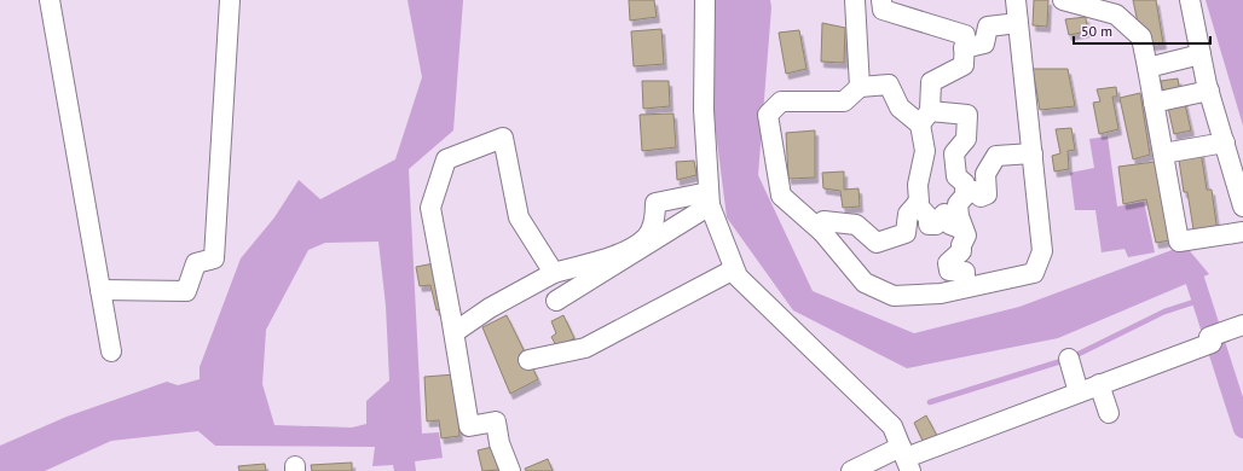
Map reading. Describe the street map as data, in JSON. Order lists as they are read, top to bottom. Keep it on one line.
{"scale_bar":"50 m"}
